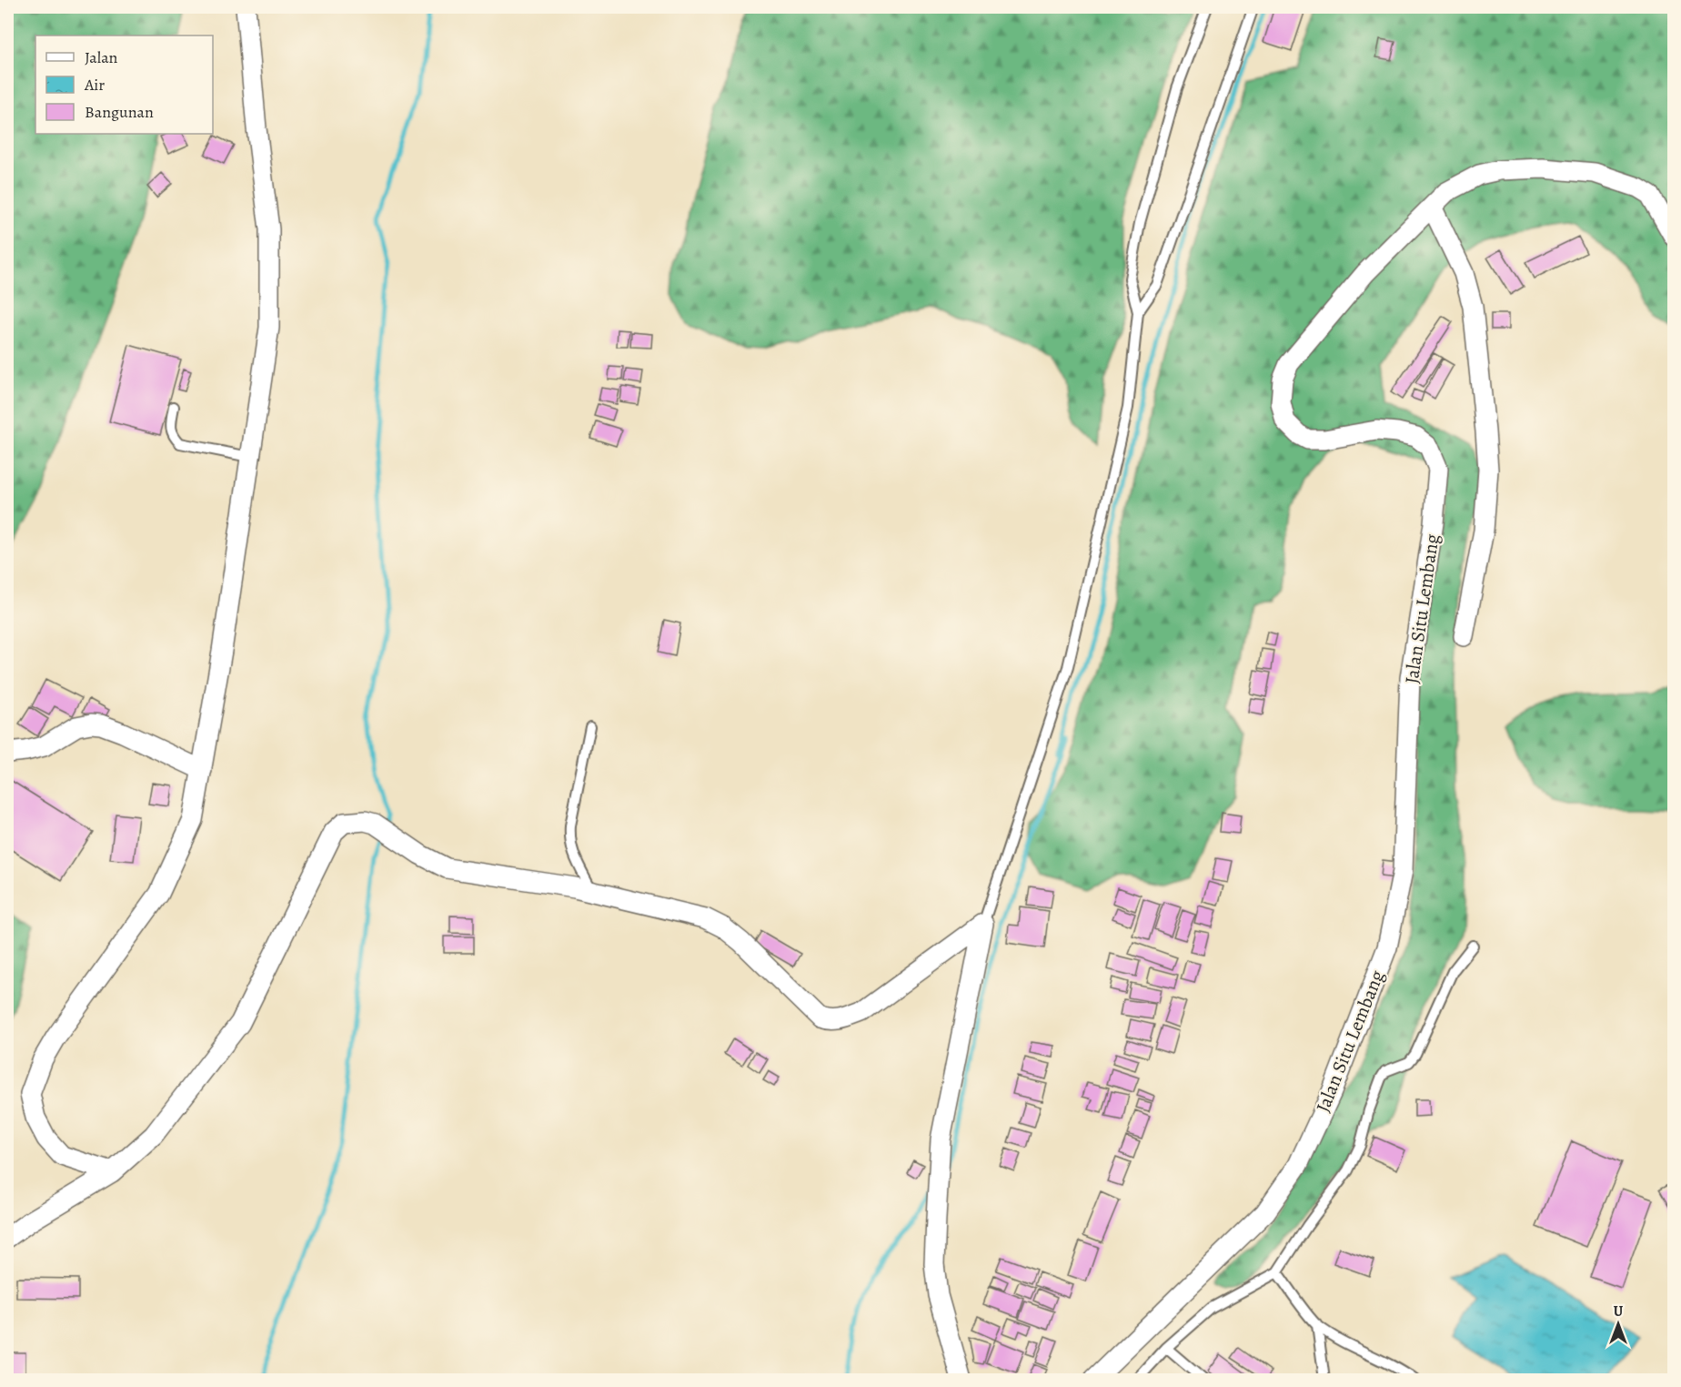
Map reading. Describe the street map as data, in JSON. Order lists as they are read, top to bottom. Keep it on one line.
{"streets":{"street":["Jalan Situ Lembang"]},"legend":["Jalan","Air","Bangunan"],"north":"top"}
